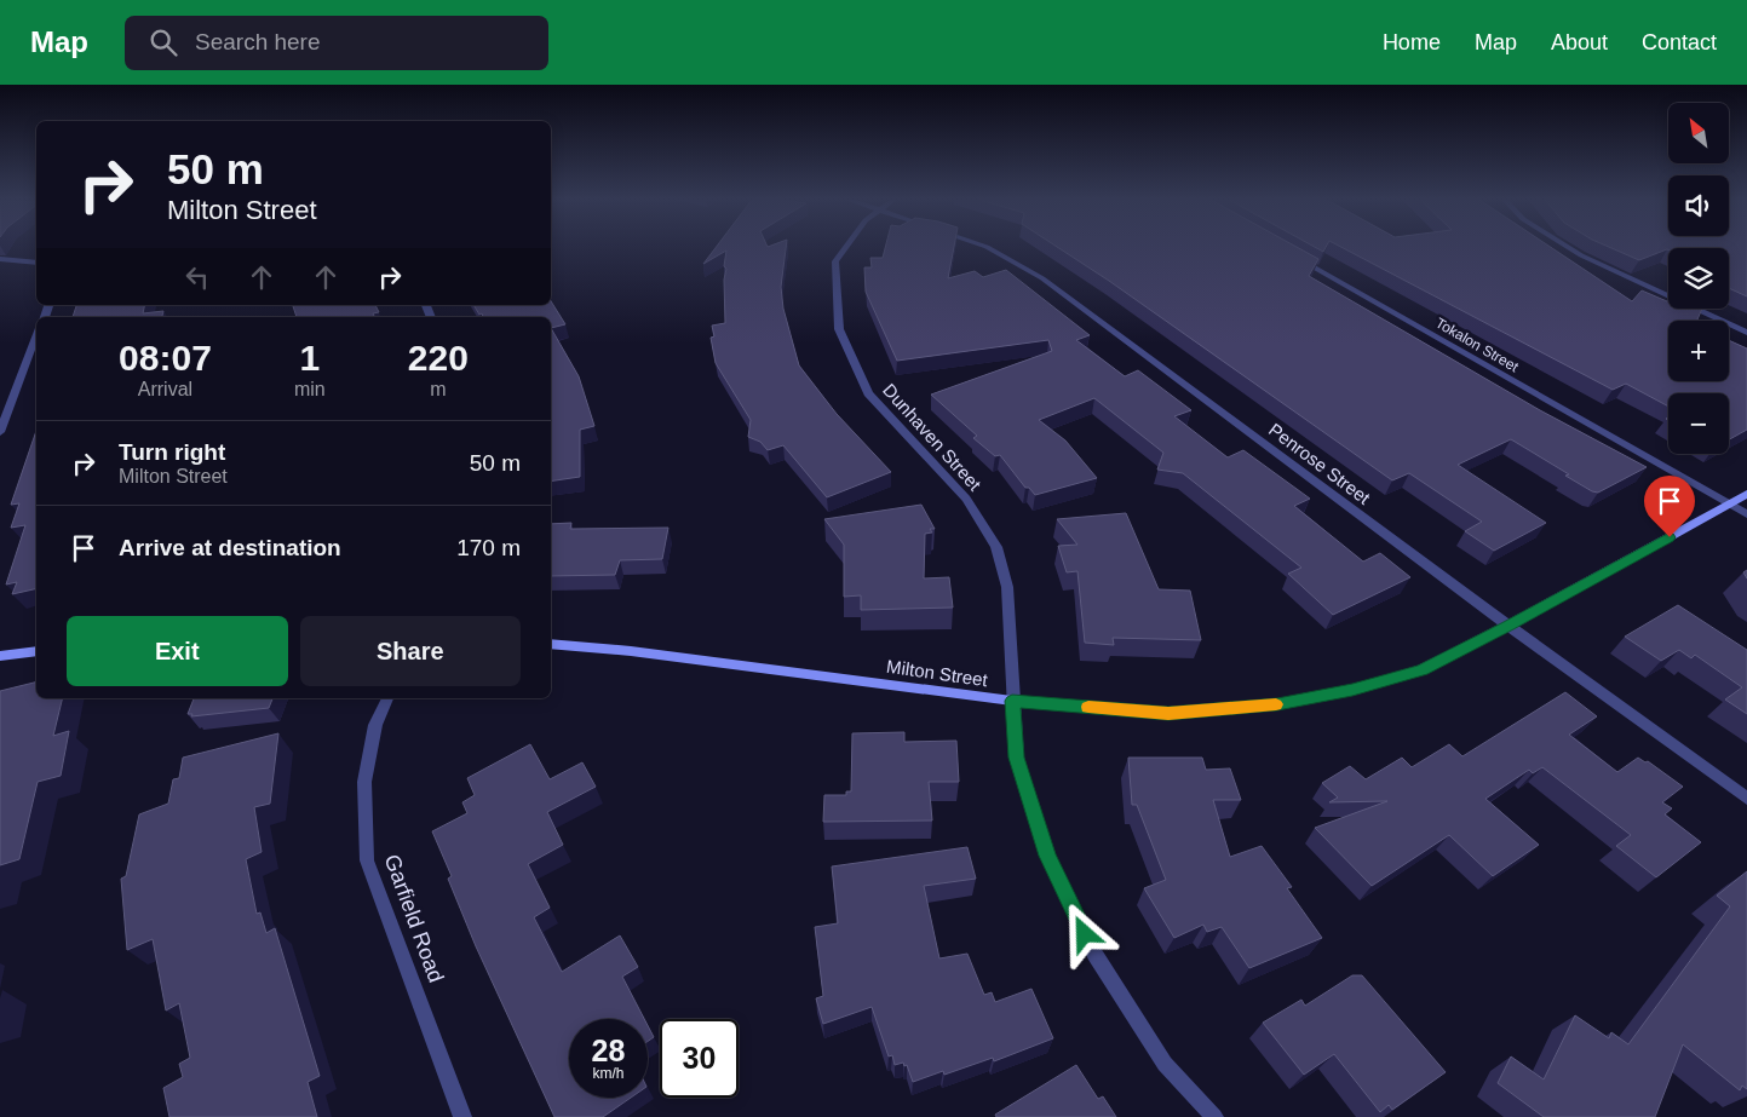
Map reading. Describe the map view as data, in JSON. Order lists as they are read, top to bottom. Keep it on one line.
{"streets":{"main road":["Milton Street"],"street":["Tokalon Street","Dunhaven Street","Penrose Street","Garfield Road"]},"crossings":[["Tokalon Street","Milton Street"],["Dunhaven Street","Milton Street"],["Penrose Street","Milton Street"]],"north":"top left","page":{"header":"Map","search":"Search here","nav":["Home","Map","About","Contact"],"map_buttons":["+","−"],"turn":["50 m","Milton Street"],"eta":["08:07","Arrival","1","min","220","m"],"list":[{"name":"Turn right","note":"Milton Street","value":"50 m"},{"name":"Arrive at destination","value":"170 m"}],"buttons":["Exit","Share"],"speed":"28 km/h","limit":"30"}}
